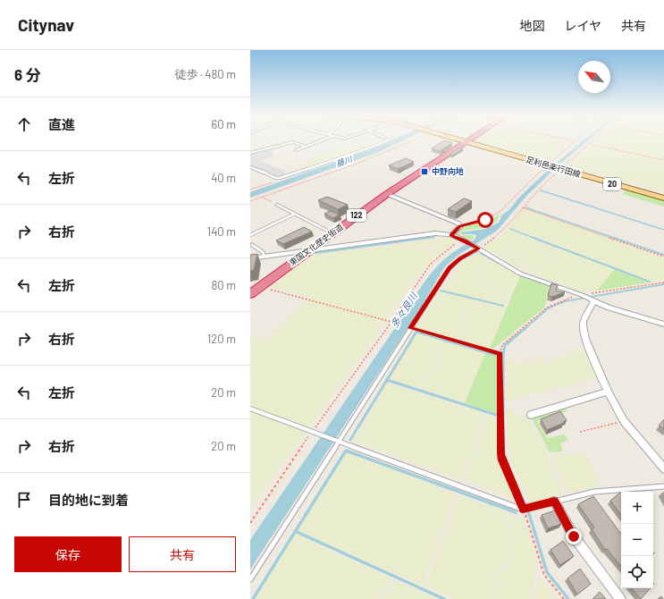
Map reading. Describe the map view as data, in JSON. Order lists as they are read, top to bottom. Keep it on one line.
{"streets":{"highway":["122","東国文化歴史街道"],"main road":["足利邑楽行田線","20"]},"crossings":[["足利邑楽行田線","東国文化歴史街道"]],"water":["藤川","多々良川"],"places":{"transit":["中野向地"]},"north":"top left","page":{"header":"Citynav","nav":["地図","レイヤ","共有"],"heading":["6 分","徒歩 · 480 m"],"list":[["直進","60 m"],["左折","40 m"],["右折","140 m"],["左折","80 m"],["右折","120 m"],["左折","20 m"],["右折","20 m"],"目的地に到着"],"map_buttons":["+","−"],"buttons":["保存","共有"]}}
